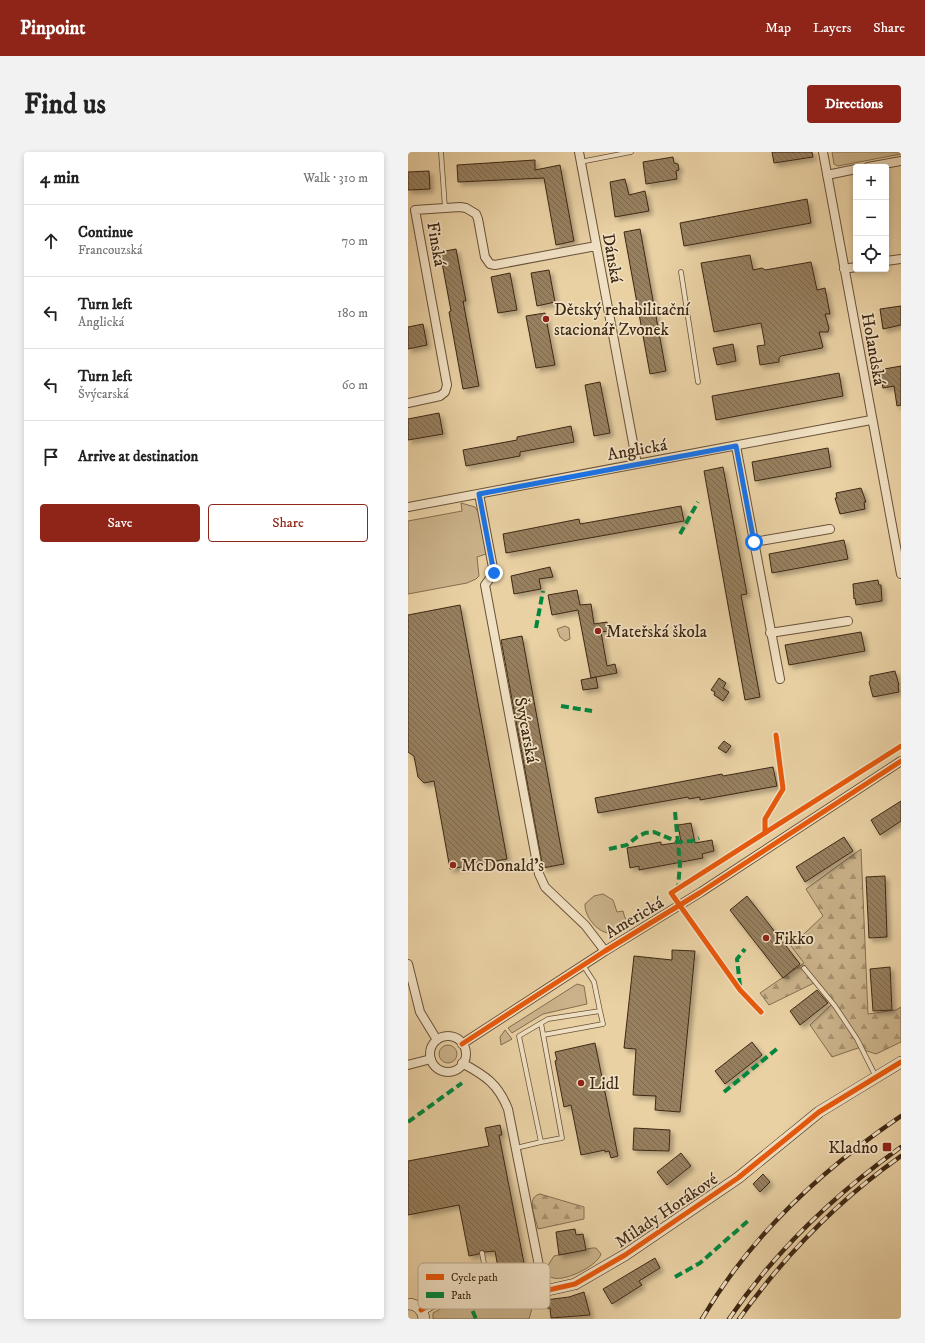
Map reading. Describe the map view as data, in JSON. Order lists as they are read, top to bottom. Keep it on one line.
{"streets":{"street":["Finská","Dánská","Holandská","Anglická","Švýcarská","Americká","Milady Horákové"]},"crossings":[["Finská","Dánská"],["Dánská","Anglická"],["Holandská","Anglická"],["Anglická","Švýcarská"],["Švýcarská","Americká"]],"places":{"other":["Dětský rehabilitační stacionář Zvonek","Mateřská škola","McDonald's","Fikko","Lidl"],"transit":["Kladno"]},"legend":["Cycle path","Path"],"page":{"header":"Pinpoint","nav":["Map","Layers","Share"],"buttons":["Directions",["Save","Share"]],"title":"Find us","heading":["4 min","Walk · 310 m"],"map_buttons":["+","−"],"list":[["Continue","Francouzská","70 m"],["Turn left","Anglická","180 m"],["Turn left","Švýcarská","60 m"],"Arrive at destination"]}}
